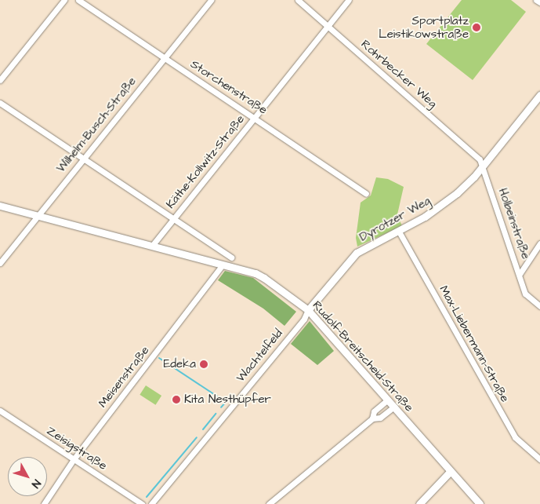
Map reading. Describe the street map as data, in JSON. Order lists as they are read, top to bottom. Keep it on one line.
{"streets":{"street":["Rohrbecker Weg","Storchenstraße","Wilhelm-Busch-Straße","Käthe-Kollwitz-Straße","Dyrotzer Weg","Holbeinstraße","Max-Liebermann-Straße","Wachtelfeld","Rudolf-Breitscheid-Straße","Meisenstraße","Zeisigstraße"]},"crossings":[["Rohrbecker Weg","Käthe-Kollwitz-Straße"],["Rohrbecker Weg","Dyrotzer Weg"],["Rohrbecker Weg","Holbeinstraße"],["Storchenstraße","Wilhelm-Busch-Straße"],["Storchenstraße","Käthe-Kollwitz-Straße"],["Wilhelm-Busch-Straße","Rudolf-Breitscheid-Straße"],["Käthe-Kollwitz-Straße","Rudolf-Breitscheid-Straße"],["Dyrotzer Weg","Holbeinstraße"],["Dyrotzer Weg","Max-Liebermann-Straße"],["Dyrotzer Weg","Wachtelfeld"],["Dyrotzer Weg","Rudolf-Breitscheid-Straße"],["Wachtelfeld","Rudolf-Breitscheid-Straße"],["Rudolf-Breitscheid-Straße","Meisenstraße"],["Meisenstraße","Zeisigstraße"]],"places":["Sportplatz Leistikowstraße","Edeka","Kita Nesthüpfer"],"north":"bottom right"}
